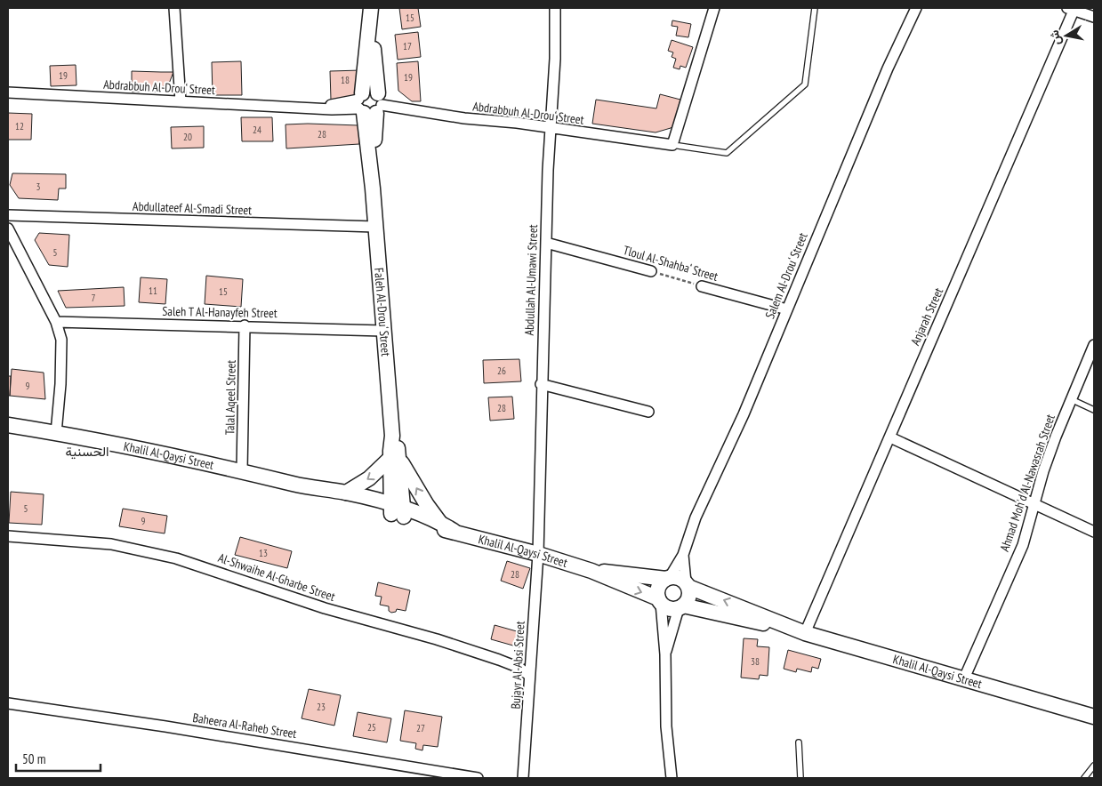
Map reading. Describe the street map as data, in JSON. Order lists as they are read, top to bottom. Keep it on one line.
{"streets":{"street":["Abdrabbuh Al-Drou‘ Street","Abdullateef Al-Smadi Street","Tloul Al-Shahba‘ Street","Salem Al-Drou‘ Street","Abdullah Al-Umawi Street","Saleh T Al-Hanayfeh Street","Faleh Al-Drou‘ Street","Anjarah Street","Talal Aqeel Street","Khalil Al-Qaysi Street","Ahmad Moh'd Al-Nawasrah Street","Al-Shwaihe Al-Gharbe Street","Bujayr Al-Absi Street","Baheera Al-Raheb Street"]},"crossings":[["Abdrabbuh Al-Drou‘ Street","Abdullah Al-Umawi Street"],["Abdrabbuh Al-Drou‘ Street","Faleh Al-Drou‘ Street"],["Abdullateef Al-Smadi Street","Faleh Al-Drou‘ Street"],["Tloul Al-Shahba‘ Street","Salem Al-Drou‘ Street"],["Tloul Al-Shahba‘ Street","Abdullah Al-Umawi Street"],["Salem Al-Drou‘ Street","Khalil Al-Qaysi Street"],["Abdullah Al-Umawi Street","Khalil Al-Qaysi Street"],["Abdullah Al-Umawi Street","Bujayr Al-Absi Street"],["Saleh T Al-Hanayfeh Street","Faleh Al-Drou‘ Street"],["Saleh T Al-Hanayfeh Street","Talal Aqeel Street"],["Faleh Al-Drou‘ Street","Khalil Al-Qaysi Street"],["Anjarah Street","Khalil Al-Qaysi Street"],["Talal Aqeel Street","Khalil Al-Qaysi Street"],["Khalil Al-Qaysi Street","Ahmad Moh'd Al-Nawasrah Street"],["Khalil Al-Qaysi Street","Bujayr Al-Absi Street"],["Al-Shwaihe Al-Gharbe Street","Bujayr Al-Absi Street"]],"districts":["الحسنية"],"house_numbers":["15","17","19","19","18","12","24","28","20","3","5","11","15","7","26","9","28","5","9","13","28","38","23","25","27"],"scale_bar":"50 m","north":"left"}
